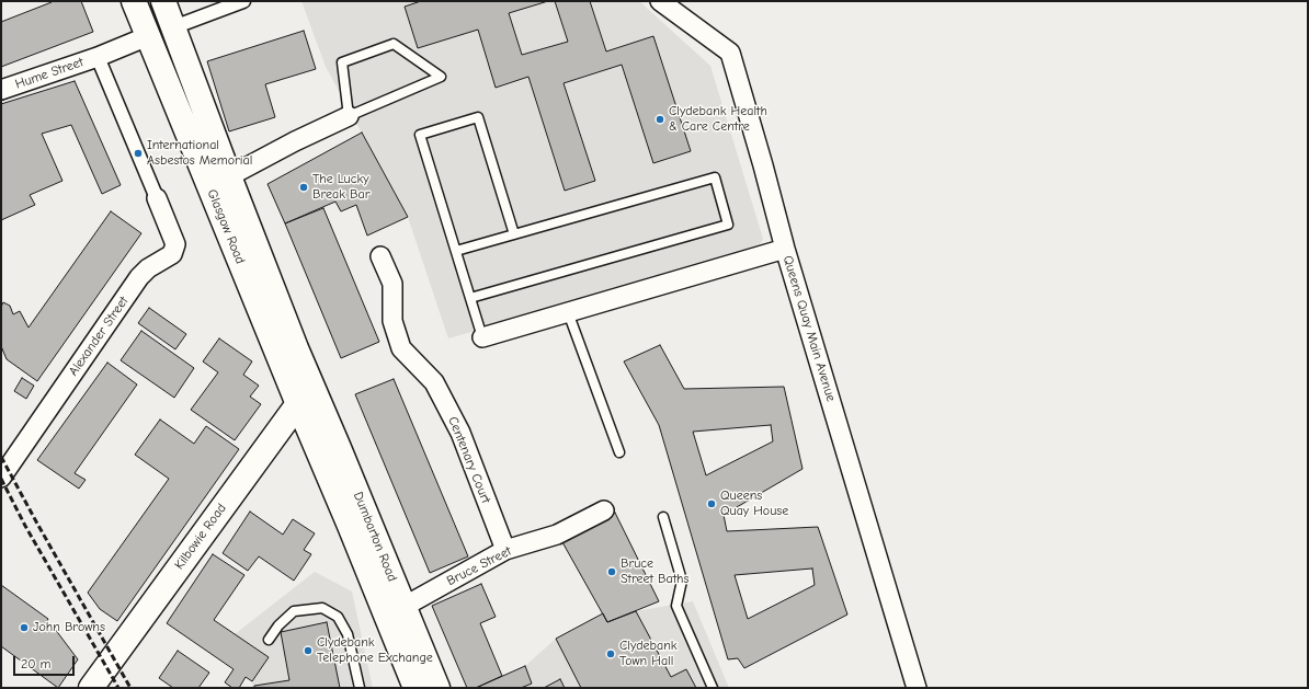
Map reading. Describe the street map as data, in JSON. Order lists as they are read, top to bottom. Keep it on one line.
{"streets":{"main road":["Glasgow Road","Kilbowie Road","Dumbarton Road"],"street":["Hume Street","Queens Quay Main Avenue","Alexander Street","Centenary Court","Bruce Street"]},"crossings":[["Hume Street","Glasgow Road"],["Glasgow Road","Kilbowie Road"],["Glasgow Road","Dumbarton Road"],["Centenary Court","Bruce Street"],["Kilbowie Road","Dumbarton Road"],["Dumbarton Road","Bruce Street"]],"places":["Clydebank Health & Care Centre","International Asbestos Memorial","The Lucky Break Bar","Queens Quay House","Bruce Street Baths","John Browns","Clydebank Telephone Exchange","Clydebank Town Hall"],"scale_bar":"20 m"}
